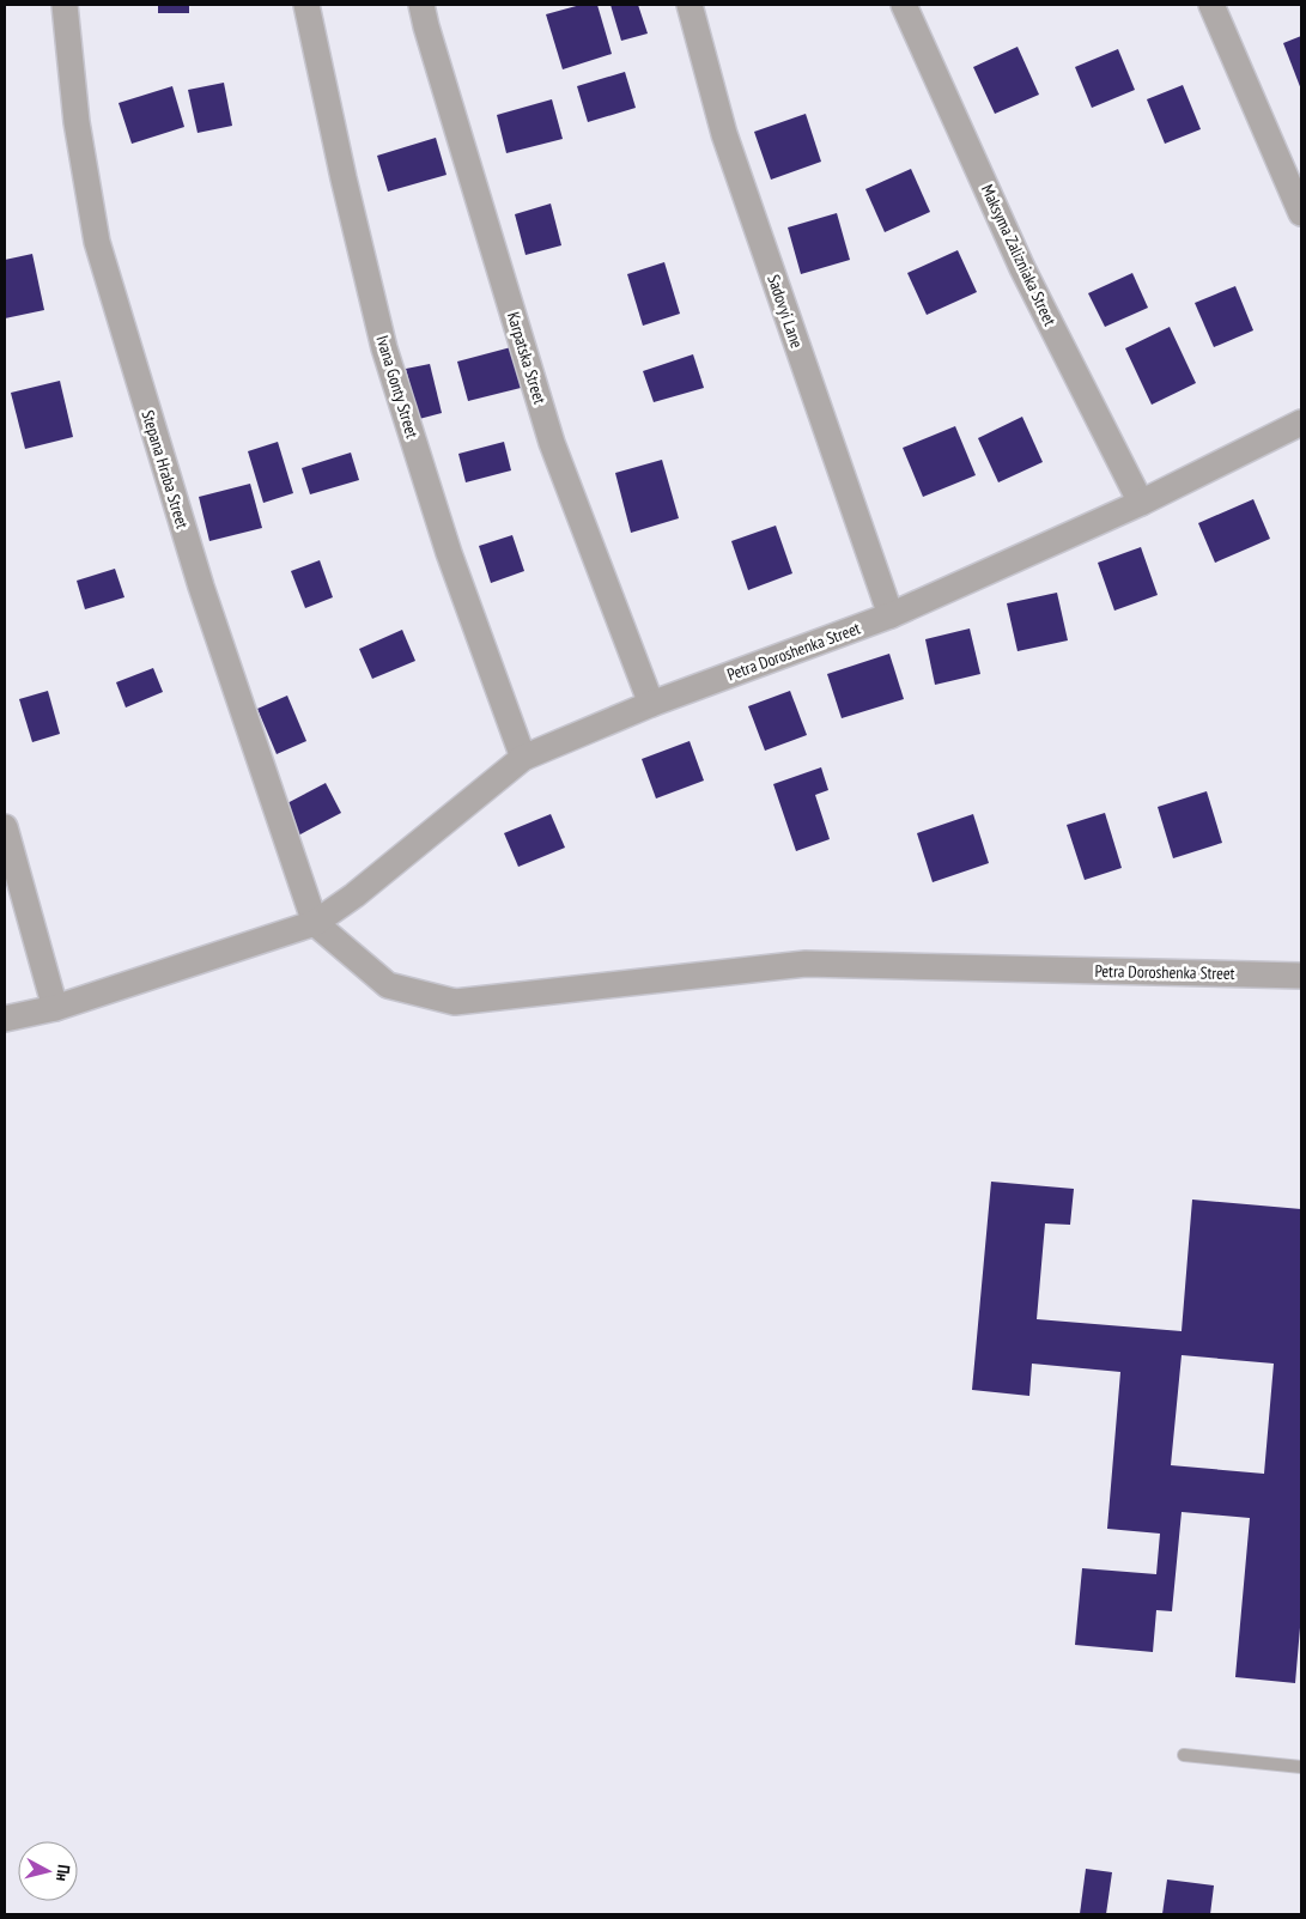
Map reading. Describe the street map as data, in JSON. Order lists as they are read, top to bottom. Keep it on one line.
{"streets":{"street":["Maksyma Zalizniaka Street","Sadovyi Lane","Karpatska Street","Ivana Gonty Street","Stepana Hraba Street","Petra Doroshenka Street"]},"crossings":[["Maksyma Zalizniaka Street","Petra Doroshenka Street"],["Sadovyi Lane","Petra Doroshenka Street"],["Karpatska Street","Petra Doroshenka Street"],["Ivana Gonty Street","Petra Doroshenka Street"],["Stepana Hraba Street","Petra Doroshenka Street"]],"north":"right"}
